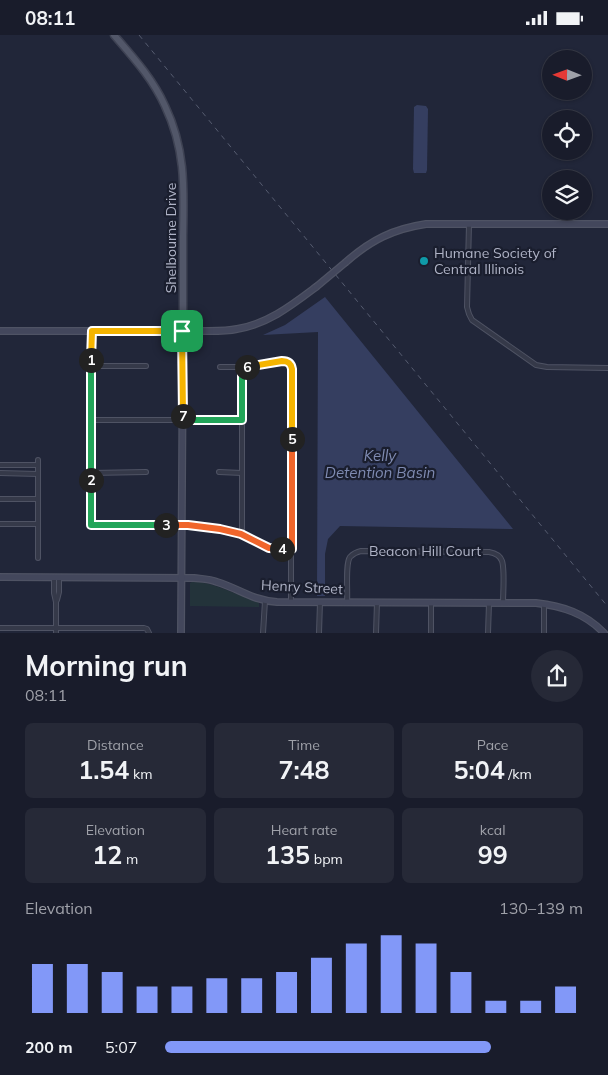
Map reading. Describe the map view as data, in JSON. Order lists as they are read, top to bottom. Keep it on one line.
{"streets":{"main road":["Shelbourne Drive","Henry Street"],"street":["Beacon Hill Court"]},"crossings":[["Shelbourne Drive","Henry Street"],["Beacon Hill Court","Henry Street"]],"water":["Kelly Detention Basin"],"places":["Humane Society of Central Illinois"],"north":"left","page":{"status":"08:11","pins":["1","6","7","5","2","3","4"],"heading":["Morning run","08:11"],"stats":[["Distance","1.54 km"],["Time","7:48"],["Pace","5:04 /km"],["Elevation","12 m"],["Heart rate","135 bpm"],["kcal","99"]],"chart":["Elevation","130–139 m"],"list":[{"name":"200 m","note":"5:07"}]}}
